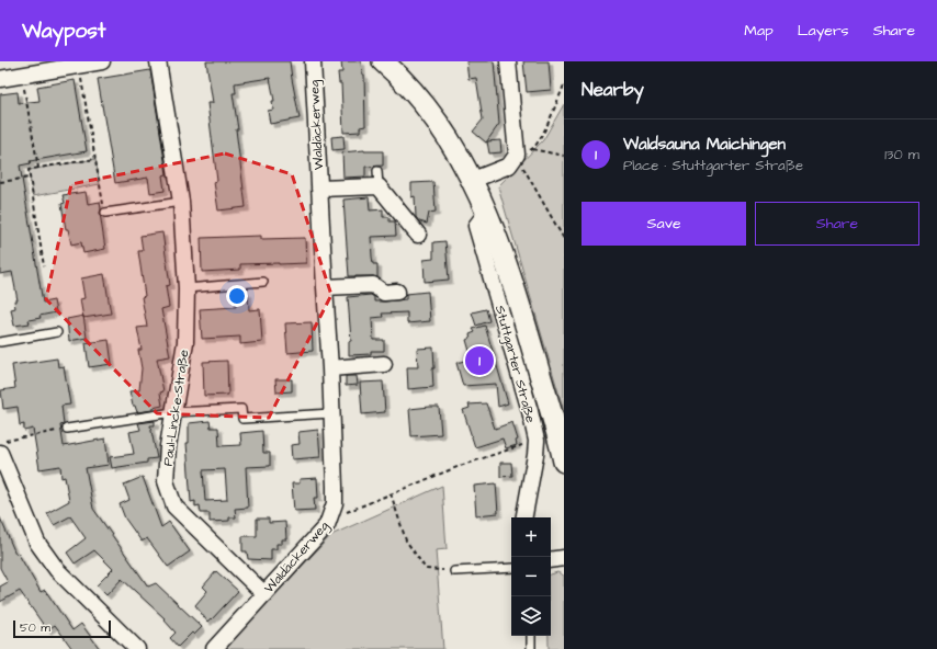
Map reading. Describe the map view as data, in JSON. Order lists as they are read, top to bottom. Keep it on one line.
{"streets":{"main road":["Stuttgarter Straße"],"street":["Waldäckerweg","Paul-Lincke-Straße"]},"crossings":[["Waldäckerweg","Paul-Lincke-Straße"]],"scale_bar":"50 m","page":{"header":"Waypost","nav":["Map","Layers","Share"],"heading":"Nearby","list":[{"mark":"1","name":"Waldsauna Maichingen","note":"Place · Stuttgarter Straße","value":"130 m"}],"buttons":["Save","Share"],"pins":"1","map_buttons":["+","−"],"scale":"50 m"}}
